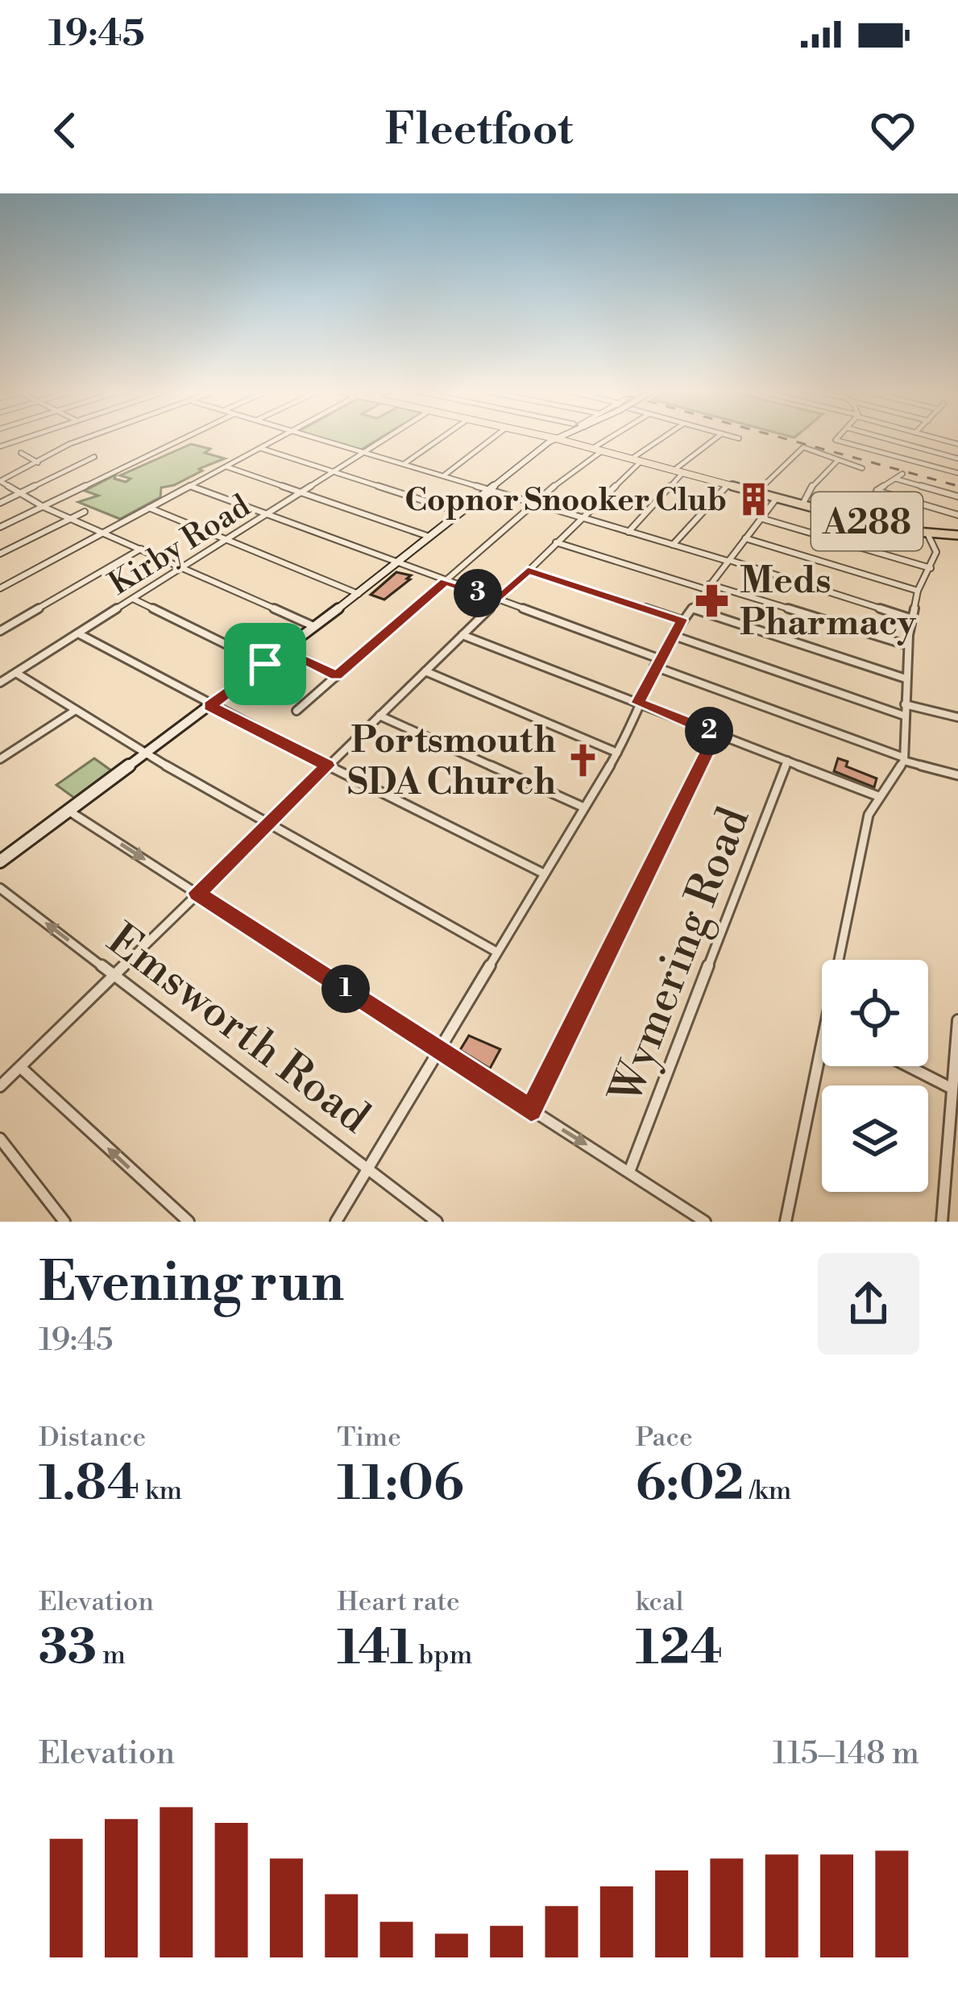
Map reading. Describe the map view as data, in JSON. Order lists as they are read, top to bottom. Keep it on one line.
{"streets":{"main road":["A288"],"street":["Kirby Road","Wymering Road","Emsworth Road"]},"places":{"building":["Copnor Snooker Club"],"pharmacy":["Meds Pharmacy"],"church":["Portsmouth SDA Church"]},"page":{"status":"19:45","header":"Fleetfoot","pins":["3","2","1"],"heading":["Evening run","19:45"],"stats":[["Distance","1.84 km"],["Time","11:06"],["Pace","6:02 /km"],["Elevation","33 m"],["Heart rate","141 bpm"],["kcal","124"]],"chart":["Elevation","115–148 m"]}}
